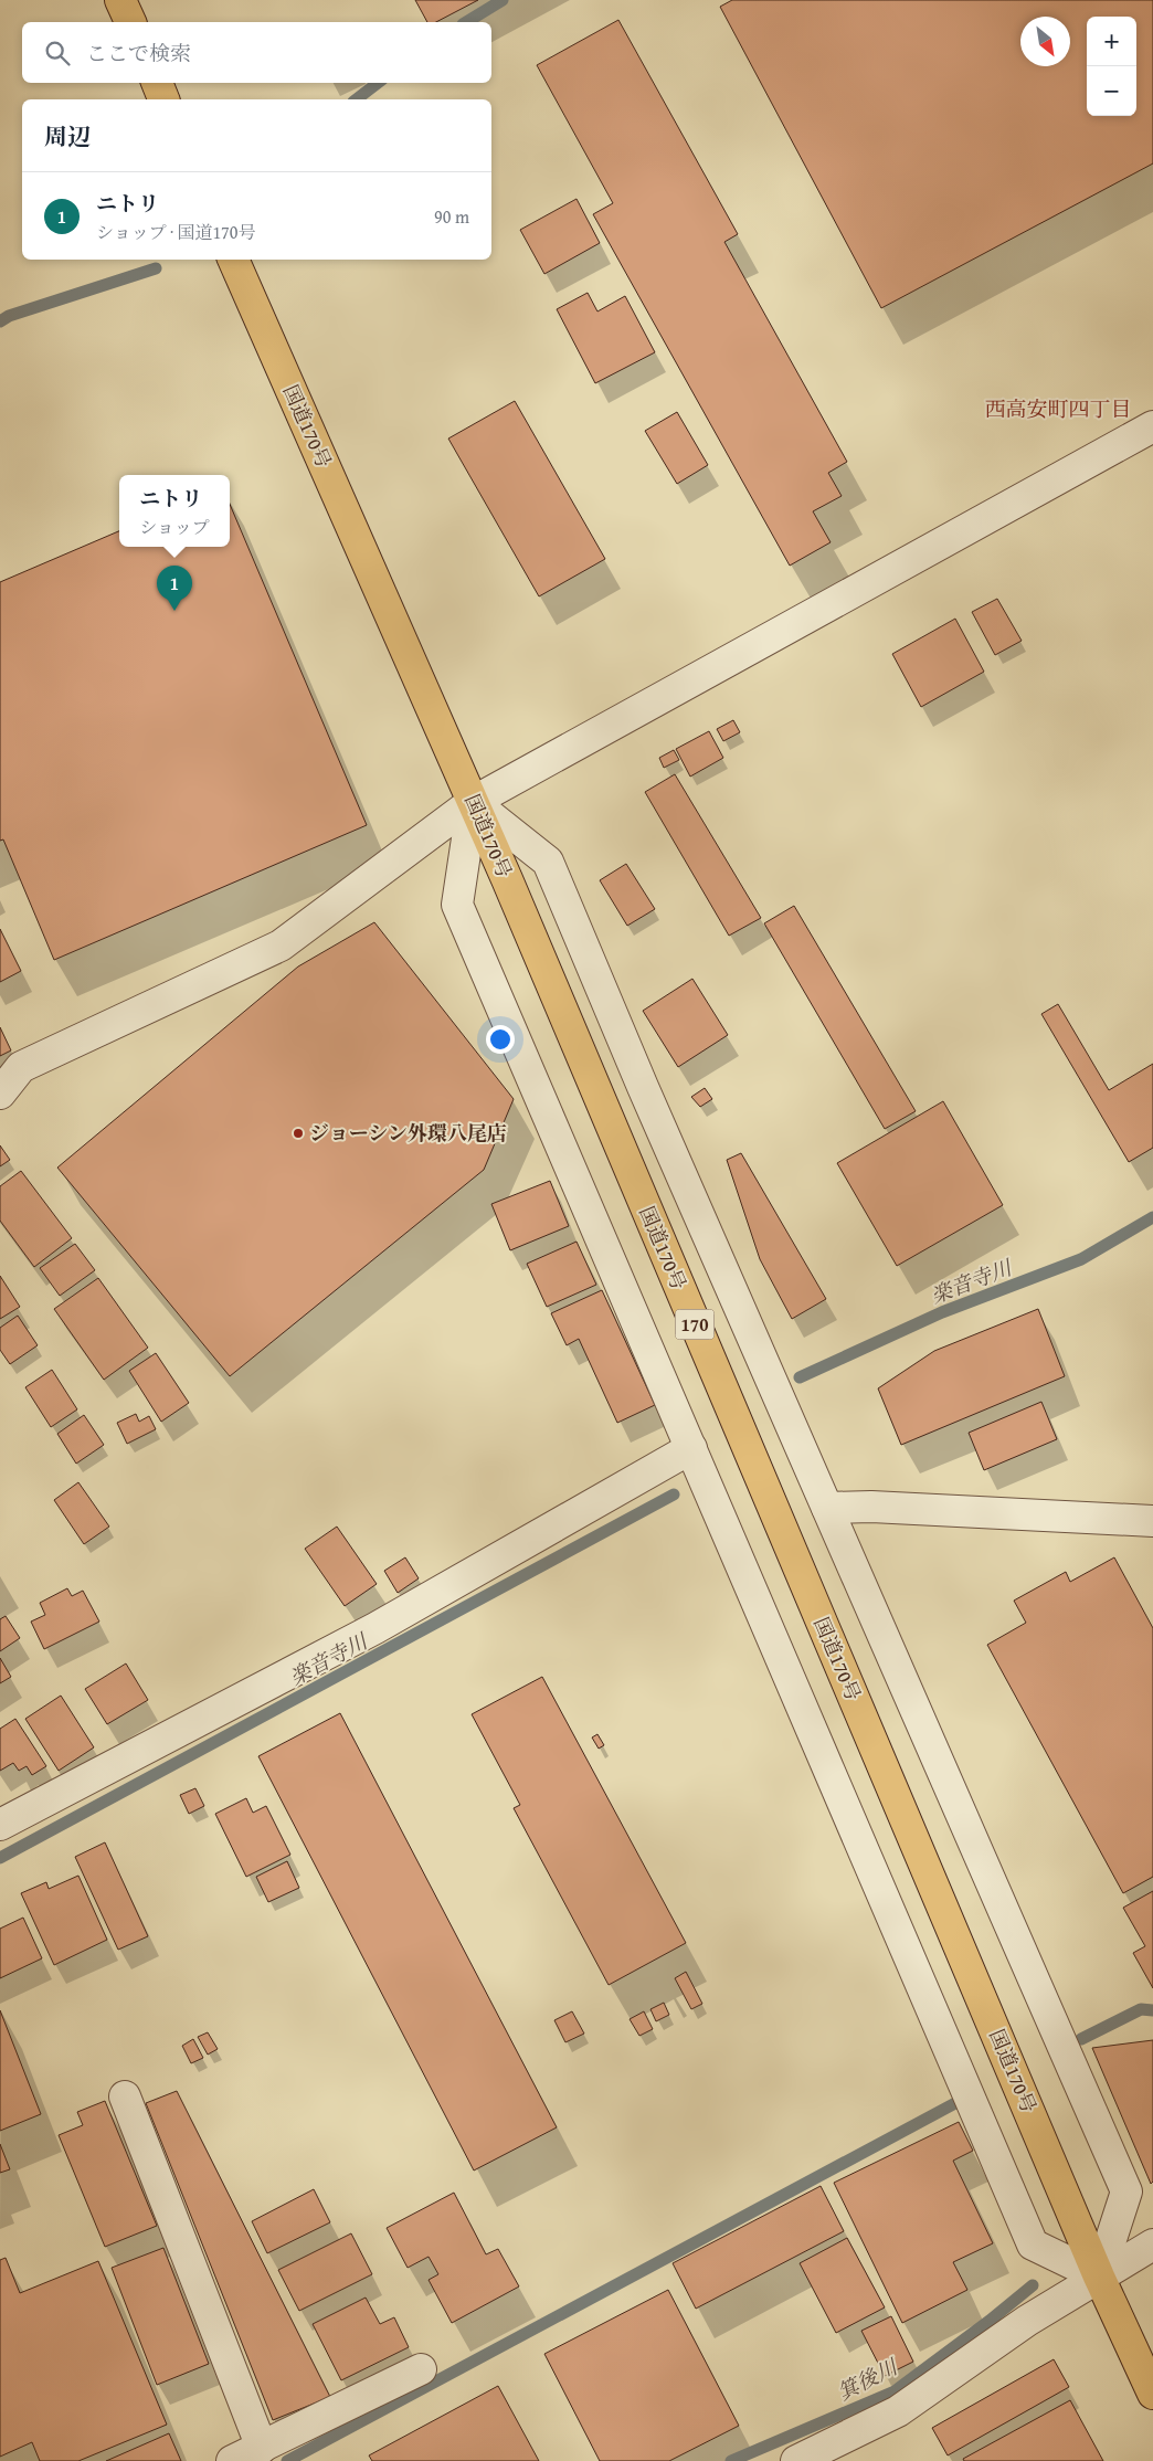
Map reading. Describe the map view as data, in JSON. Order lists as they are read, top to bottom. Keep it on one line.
{"streets":{"highway":["国道170号","170"]},"districts":["西高安町四丁目"],"water":["楽音寺川","箕後川"],"places":["ジョーシン外環八尾店"],"north":"bottom right","page":{"map_buttons":["+","−"],"search":"ここで検索","heading":"周辺","list":[{"mark":"1","name":"ニトリ","note":"ショップ · 国道170号","value":"90 m"}],"popup":["ニトリ","ショップ"],"pins":"1"}}
